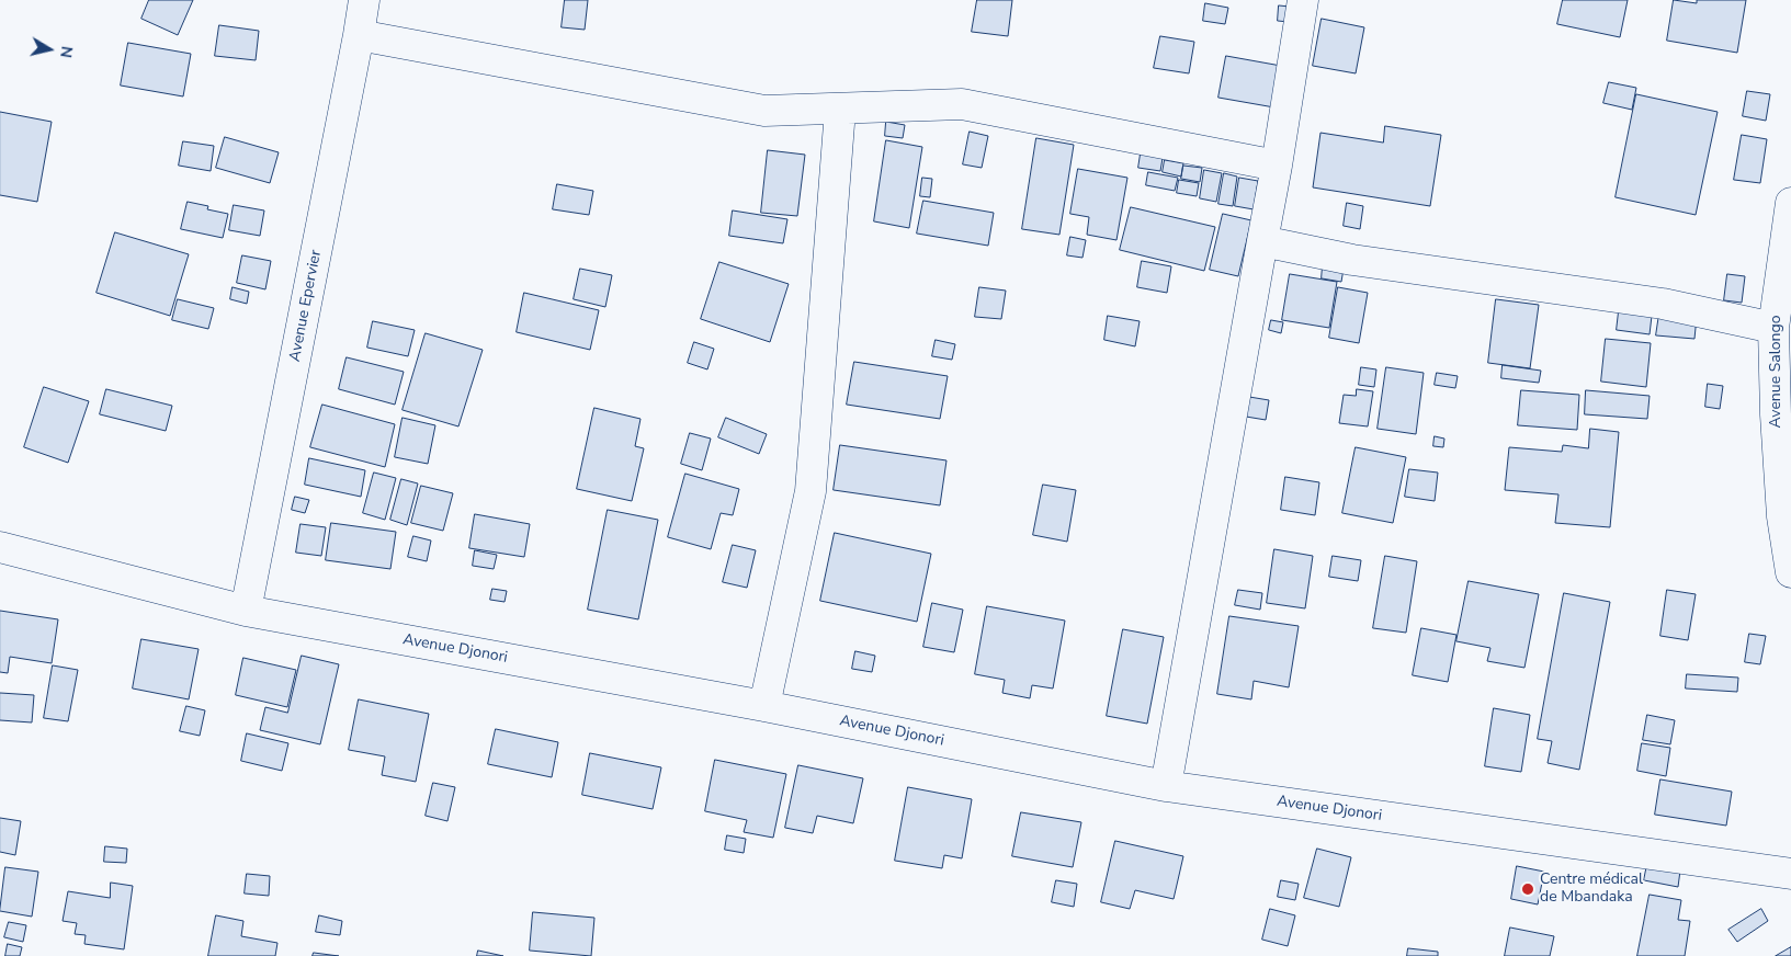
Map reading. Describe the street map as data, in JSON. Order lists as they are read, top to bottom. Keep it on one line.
{"streets":{"street":["Avenue Epervier","Avenue Salongo","Avenue Djonori"]},"crossings":[["Avenue Epervier","Avenue Djonori"]],"places":["Centre médical de Mbandaka"],"north":"right"}
